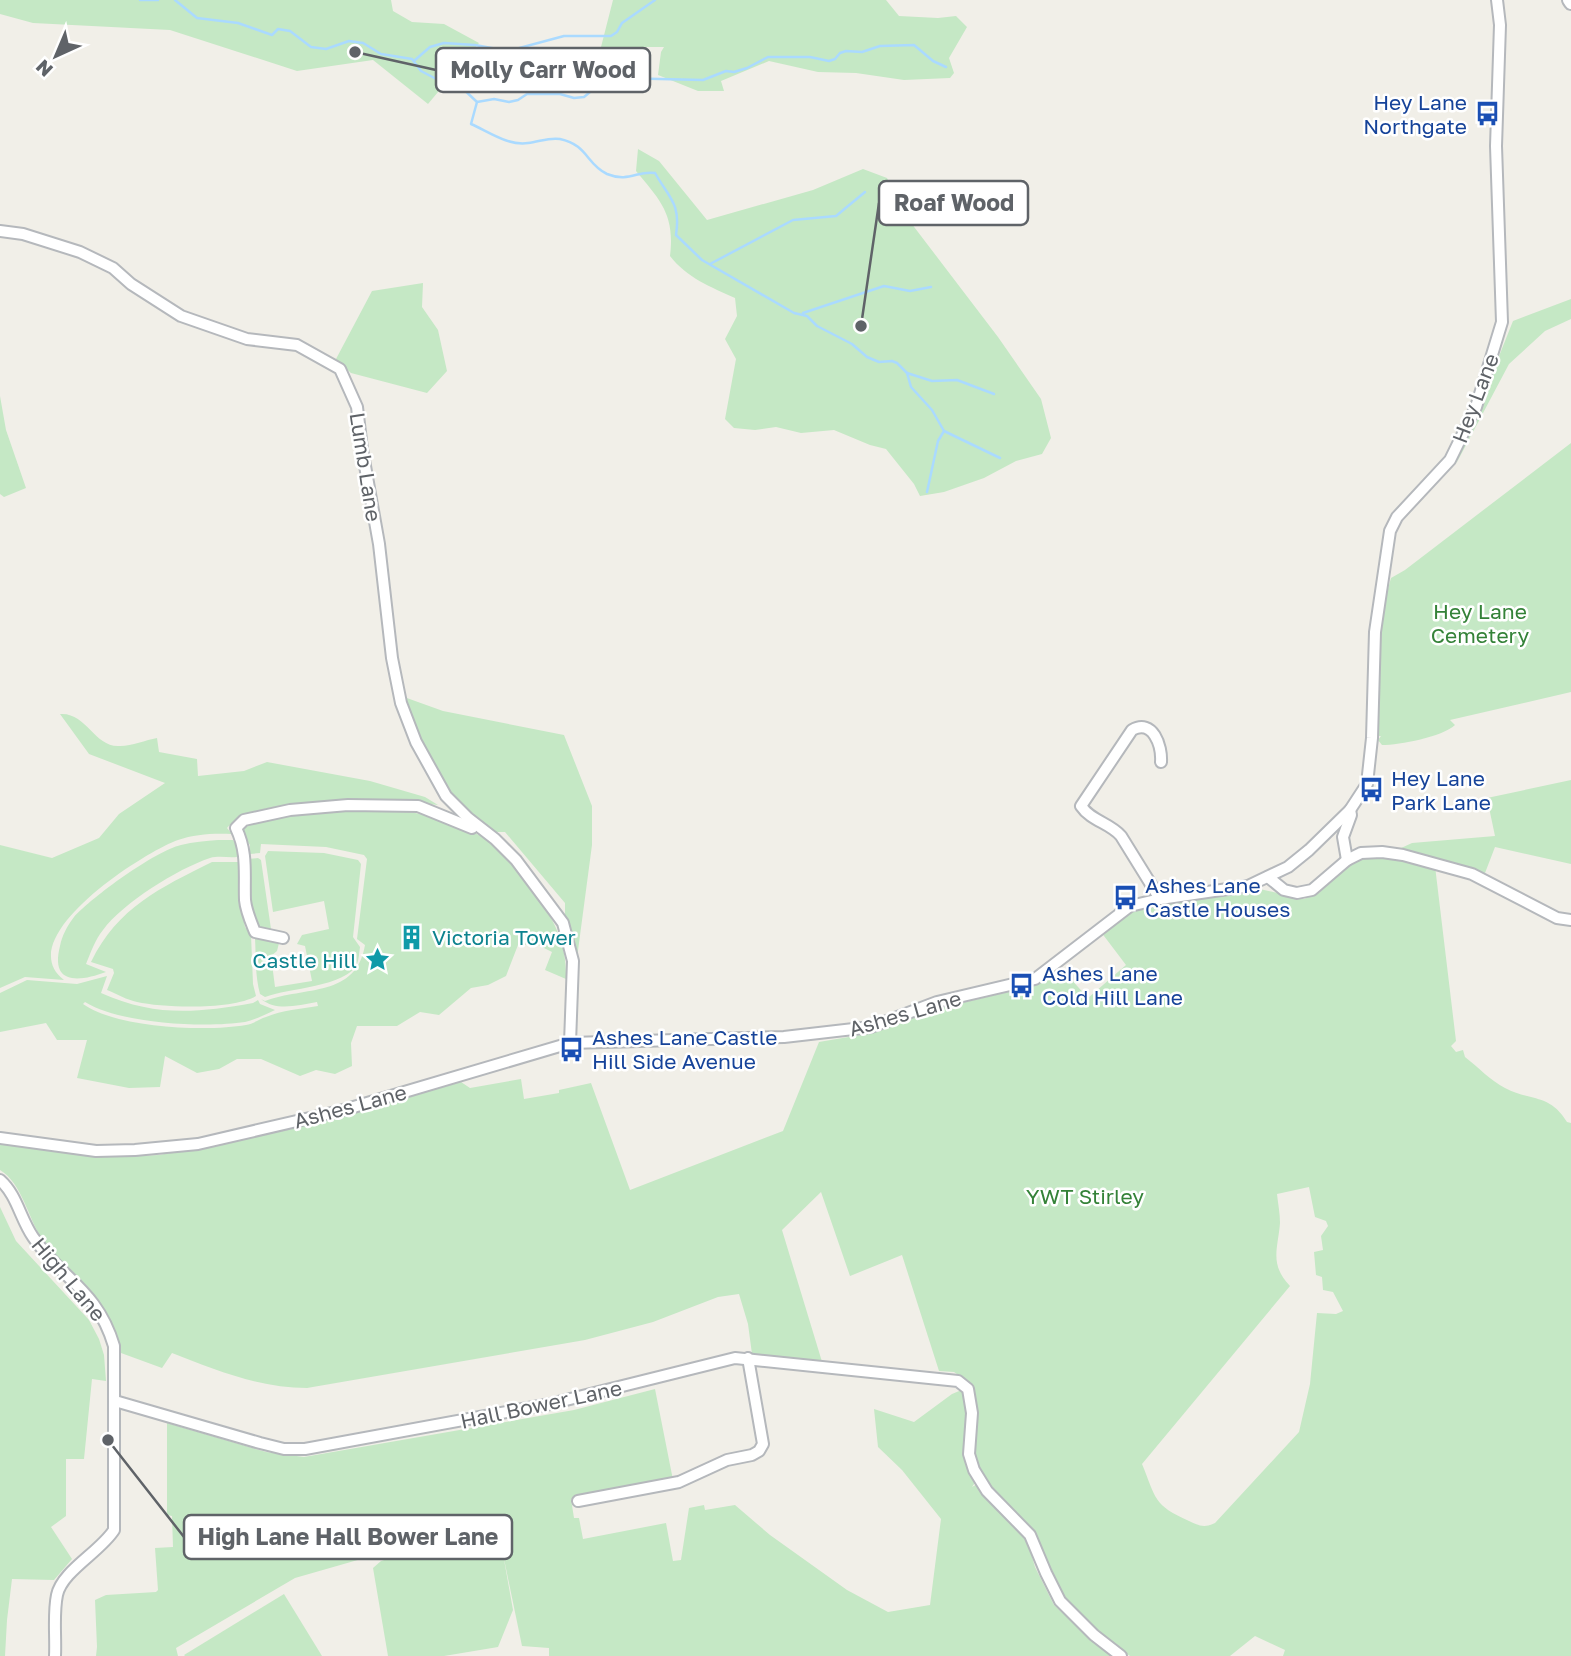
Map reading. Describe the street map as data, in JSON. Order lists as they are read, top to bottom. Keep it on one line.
{"streets":{"street":["Hey Lane","Lumb Lane","Ashes Lane","High Lane","Hall Bower Lane"]},"crossings":[["Hey Lane","Ashes Lane"],["Lumb Lane","Ashes Lane"],["High Lane","Hall Bower Lane"]],"parks":["Hey Lane Cemetery","YWT Stirley"],"places":{"other":["Molly Carr Wood","Roaf Wood","High Lane Hall Bower Lane"],"bus stop":["Hey Lane Northgate","Hey Lane Park Lane","Ashes Lane Castle Houses","Ashes Lane Cold Hill Lane","Ashes Lane Castle Hill Side Avenue"],"building":["Victoria Tower"],"place":["Castle Hill"]},"north":"bottom left"}
